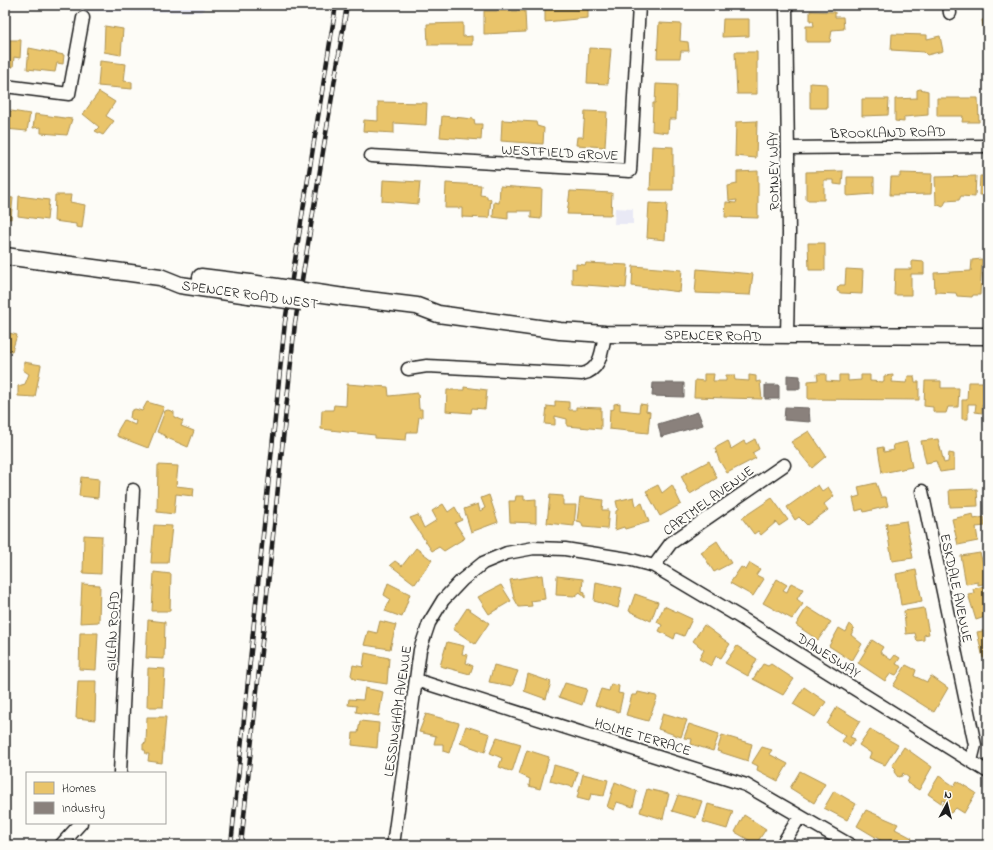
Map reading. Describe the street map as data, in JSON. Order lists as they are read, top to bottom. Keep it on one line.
{"streets":{"street":["BROOKLAND ROAD","WESTFIELD GROVE","ROMNEY WAY","SPENCER ROAD WEST","SPENCER ROAD","CARTMEL AVENUE","ESKDALE AVENUE","GILLAN ROAD","DANESWAY","LESSINGHAM AVENUE","HOLME TERRACE"]},"crossings":[["BROOKLAND ROAD","ROMNEY WAY"],["ROMNEY WAY","SPENCER ROAD"],["SPENCER ROAD WEST","SPENCER ROAD"],["CARTMEL AVENUE","DANESWAY"],["CARTMEL AVENUE","LESSINGHAM AVENUE"],["ESKDALE AVENUE","DANESWAY"],["DANESWAY","LESSINGHAM AVENUE"],["LESSINGHAM AVENUE","HOLME TERRACE"]],"legend":["Homes","Industry"],"north":"top"}
